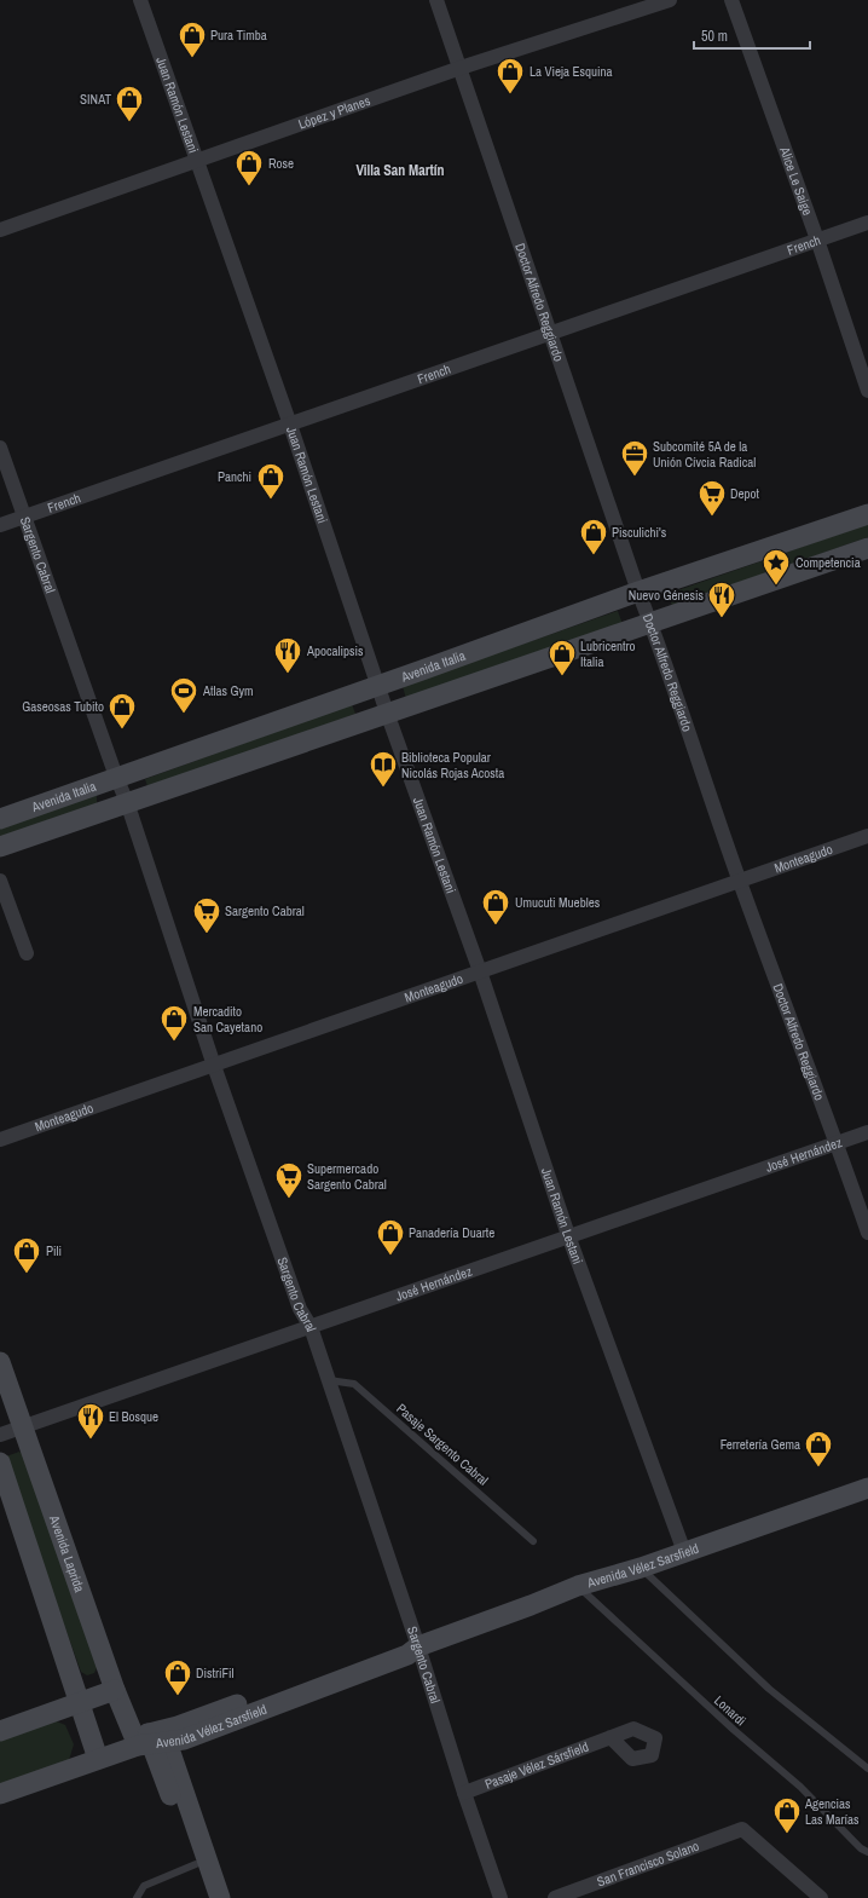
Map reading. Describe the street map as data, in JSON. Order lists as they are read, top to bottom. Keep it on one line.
{"streets":{"main road":["Avenida Italia","Avenida Laprida","Avenida Vélez Sarsfield"],"street":["Juan Ramón Lestani","López y Planes","Alice Le Saige","French","Doctor Alfredo Reggiardo","Sargento Cabral","Monteagudo","José Hernández","Pasaje Vélez Sársfield","San Francisco Solano"],"lane":["Pasaje Sargento Cabral","Lonardi"]},"crossings":[["Juan Ramón Lestani","López y Planes"],["Juan Ramón Lestani","French"],["Juan Ramón Lestani","Avenida Italia"],["Juan Ramón Lestani","Monteagudo"],["Juan Ramón Lestani","José Hernández"],["Juan Ramón Lestani","Avenida Vélez Sarsfield"],["López y Planes","Doctor Alfredo Reggiardo"],["Alice Le Saige","French"],["French","Doctor Alfredo Reggiardo"],["French","Sargento Cabral"],["Doctor Alfredo Reggiardo","Avenida Italia"],["Doctor Alfredo Reggiardo","Monteagudo"],["Doctor Alfredo Reggiardo","José Hernández"],["Sargento Cabral","Avenida Italia"],["Sargento Cabral","Monteagudo"],["Sargento Cabral","José Hernández"],["Sargento Cabral","Pasaje Sargento Cabral"],["Sargento Cabral","Avenida Vélez Sarsfield"],["Sargento Cabral","Pasaje Vélez Sársfield"],["José Hernández","Avenida Laprida"],["Avenida Laprida","Avenida Vélez Sarsfield"],["Avenida Vélez Sarsfield","Lonardi"]],"districts":["Villa San Martín"],"places":{"shop":["Pura Timba","La Vieja Esquina","SINAT","Rose","Panchi","Pisculichi's","Lubricentro Italia","Gaseosas Tubito","Umucuti Muebles","Mercadito San Cayetano","Panadería Duarte","Pili","Ferretería Gema","DistriFil","Agencias Las Marías"],"office":["Subcomité 5A de la Unión Cívcia Radical"],"supermarket":["Depot","Sargento Cabral","Supermercado Sargento Cabral"],"place":["Competencia"],"restaurant":["Nuevo Génesis","Apocalipsis","El Bosque"],"sports":["Atlas Gym"],"library":["Biblioteca Popular Nicolás Rojas Acosta"]},"scale_bar":"50 m"}
